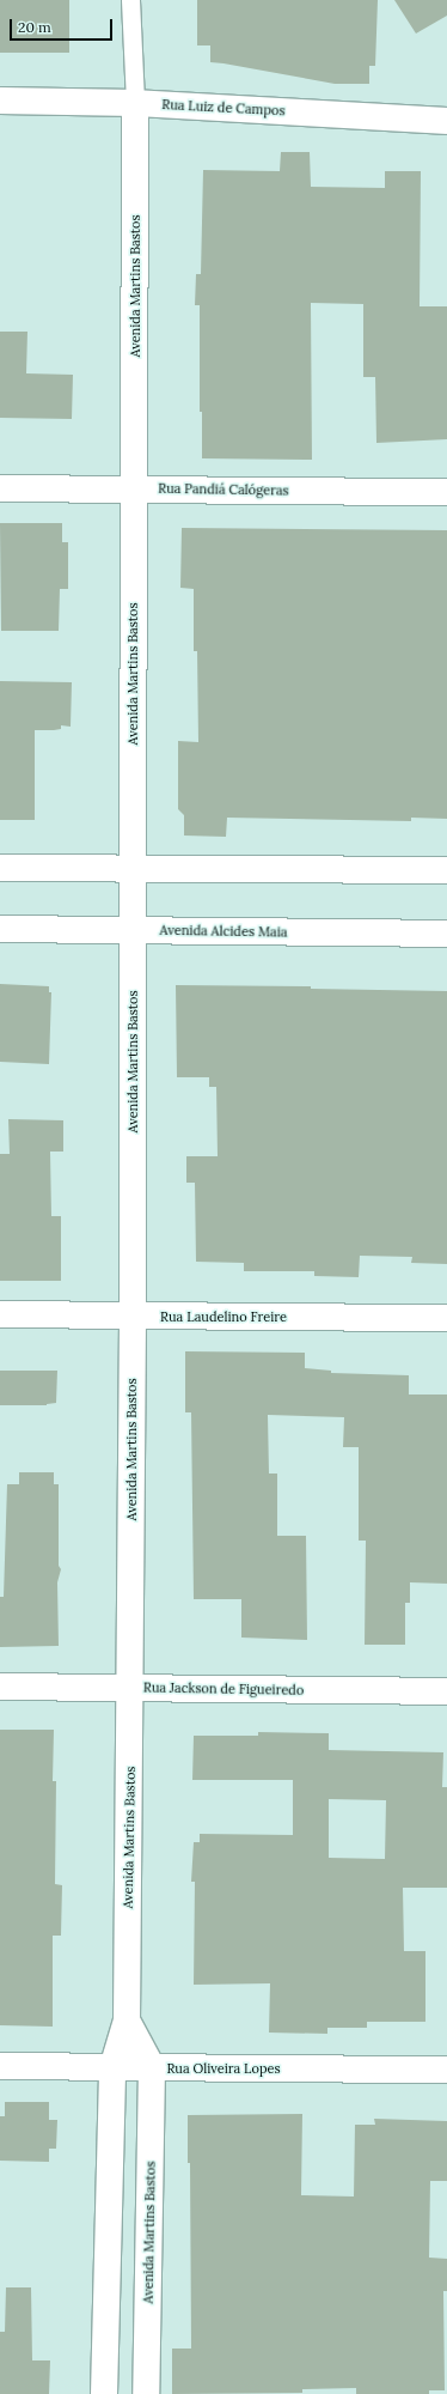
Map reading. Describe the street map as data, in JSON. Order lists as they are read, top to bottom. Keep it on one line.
{"streets":{"street":["Rua Luiz de Campos","Avenida Martins Bastos","Rua Pandiá Calógeras","Avenida Alcides Maia","Rua Laudelino Freire","Rua Jackson de Figueiredo","Rua Oliveira Lopes"]},"crossings":[["Rua Luiz de Campos","Avenida Martins Bastos"],["Avenida Martins Bastos","Rua Pandiá Calógeras"],["Avenida Martins Bastos","Avenida Alcides Maia"],["Avenida Martins Bastos","Rua Laudelino Freire"],["Avenida Martins Bastos","Rua Jackson de Figueiredo"],["Avenida Martins Bastos","Rua Oliveira Lopes"]],"scale_bar":"20 m"}
